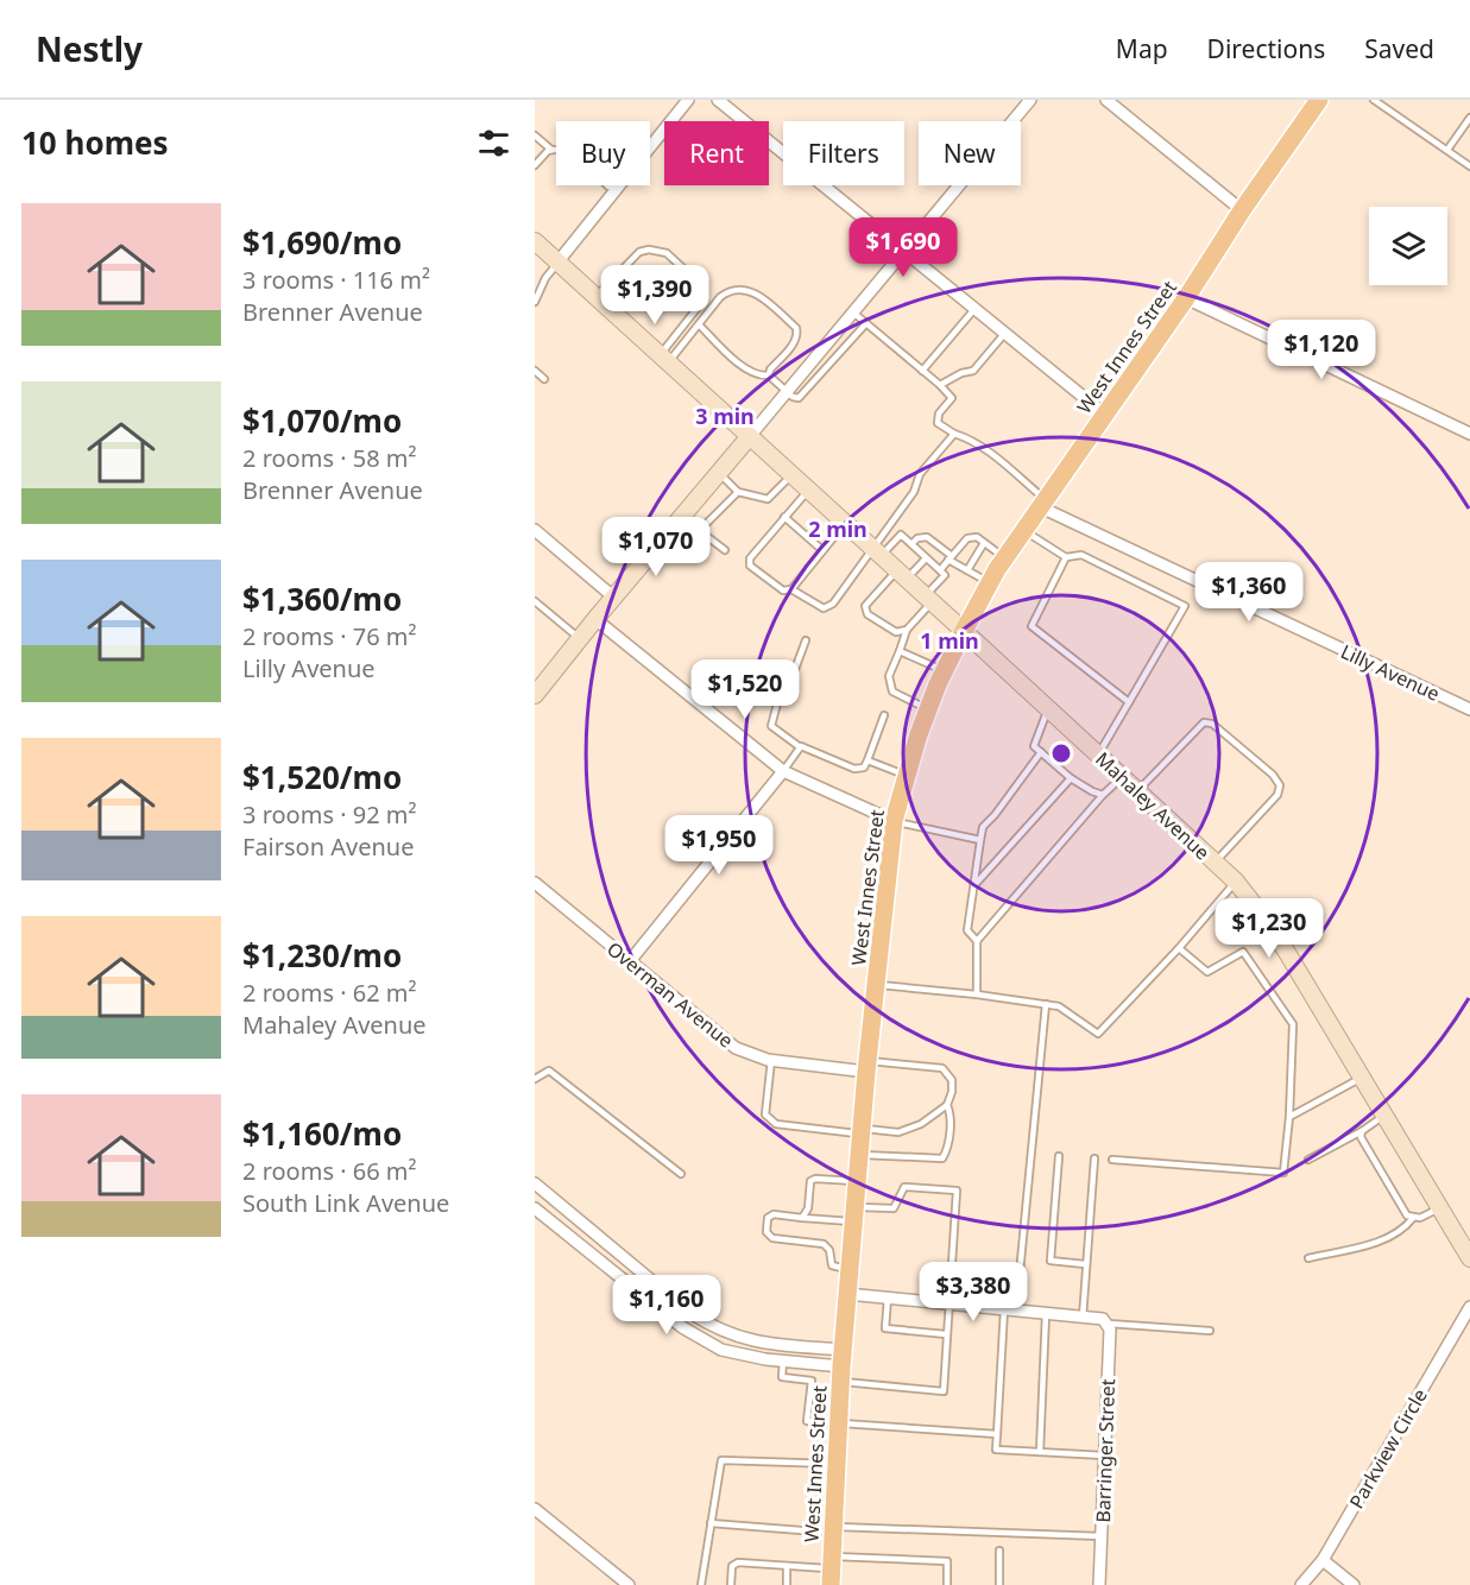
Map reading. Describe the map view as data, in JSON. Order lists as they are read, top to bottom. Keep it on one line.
{"streets":{"main road":["West Innes Street"],"street":["Lilly Avenue","Mahaley Avenue","Overman Avenue","Parkview Circle","Barringer Street"]},"crossings":[["West Innes Street","Lilly Avenue"],["West Innes Street","Mahaley Avenue"],["West Innes Street","Overman Avenue"]],"page":{"header":"Nestly","nav":["Map","Directions","Saved"],"heading":"10 homes","chip":["Buy","Rent","Filters","New"],"list":[{"name":"$1,690/mo","note":"3 rooms · 116 m² · Brenner Avenue"},{"name":"$1,070/mo","note":"2 rooms · 58 m² · Brenner Avenue"},{"name":"$1,360/mo","note":"2 rooms · 76 m² · Lilly Avenue"},{"name":"$1,520/mo","note":"3 rooms · 92 m² · Fairson Avenue"},{"name":"$1,230/mo","note":"2 rooms · 62 m² · Mahaley Avenue"},{"name":"$1,160/mo","note":"2 rooms · 66 m² · South Link Avenue"}],"price":["$1,690","$1,390","$1,120","$1,070","$1,360","$1,520","$1,950","$1,230","$3,380","$1,160"]},"rings":["3 min","2 min","1 min"]}
